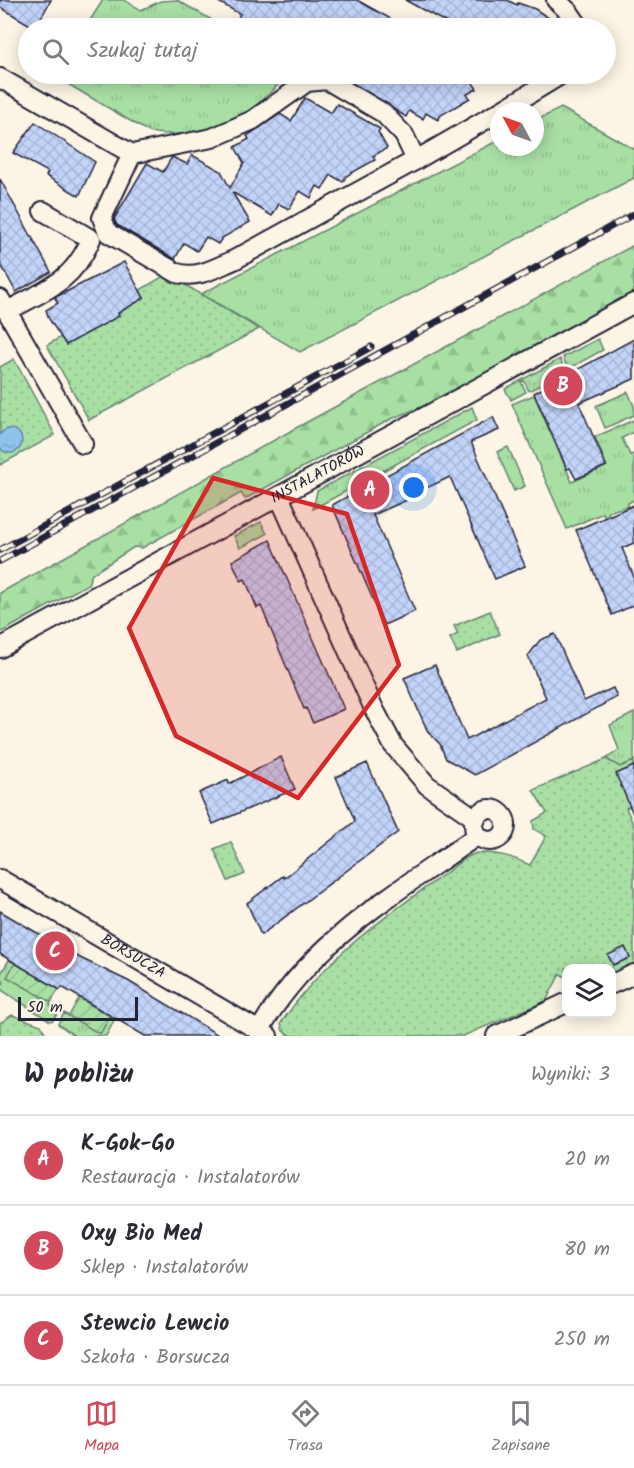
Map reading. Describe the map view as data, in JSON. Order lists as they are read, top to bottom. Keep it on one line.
{"streets":{"street":["INSTALATORÓW","BORSUCZA"]},"scale_bar":"50 m","north":"top left","page":{"search":"Szukaj tutaj","pins":["B","A","C"],"scale":"50 m","heading":["W pobliżu","Wyniki: 3"],"list":[{"mark":"A","name":"K-Gok-Go","note":"Restauracja · Instalatorów","value":"20 m"},{"mark":"B","name":"Oxy Bio Med","note":"Sklep · Instalatorów","value":"80 m"},{"mark":"C","name":"Stewcio Lewcio","note":"Szkoła · Borsucza","value":"250 m"}],"nav":["Mapa","Trasa","Zapisane"]}}
